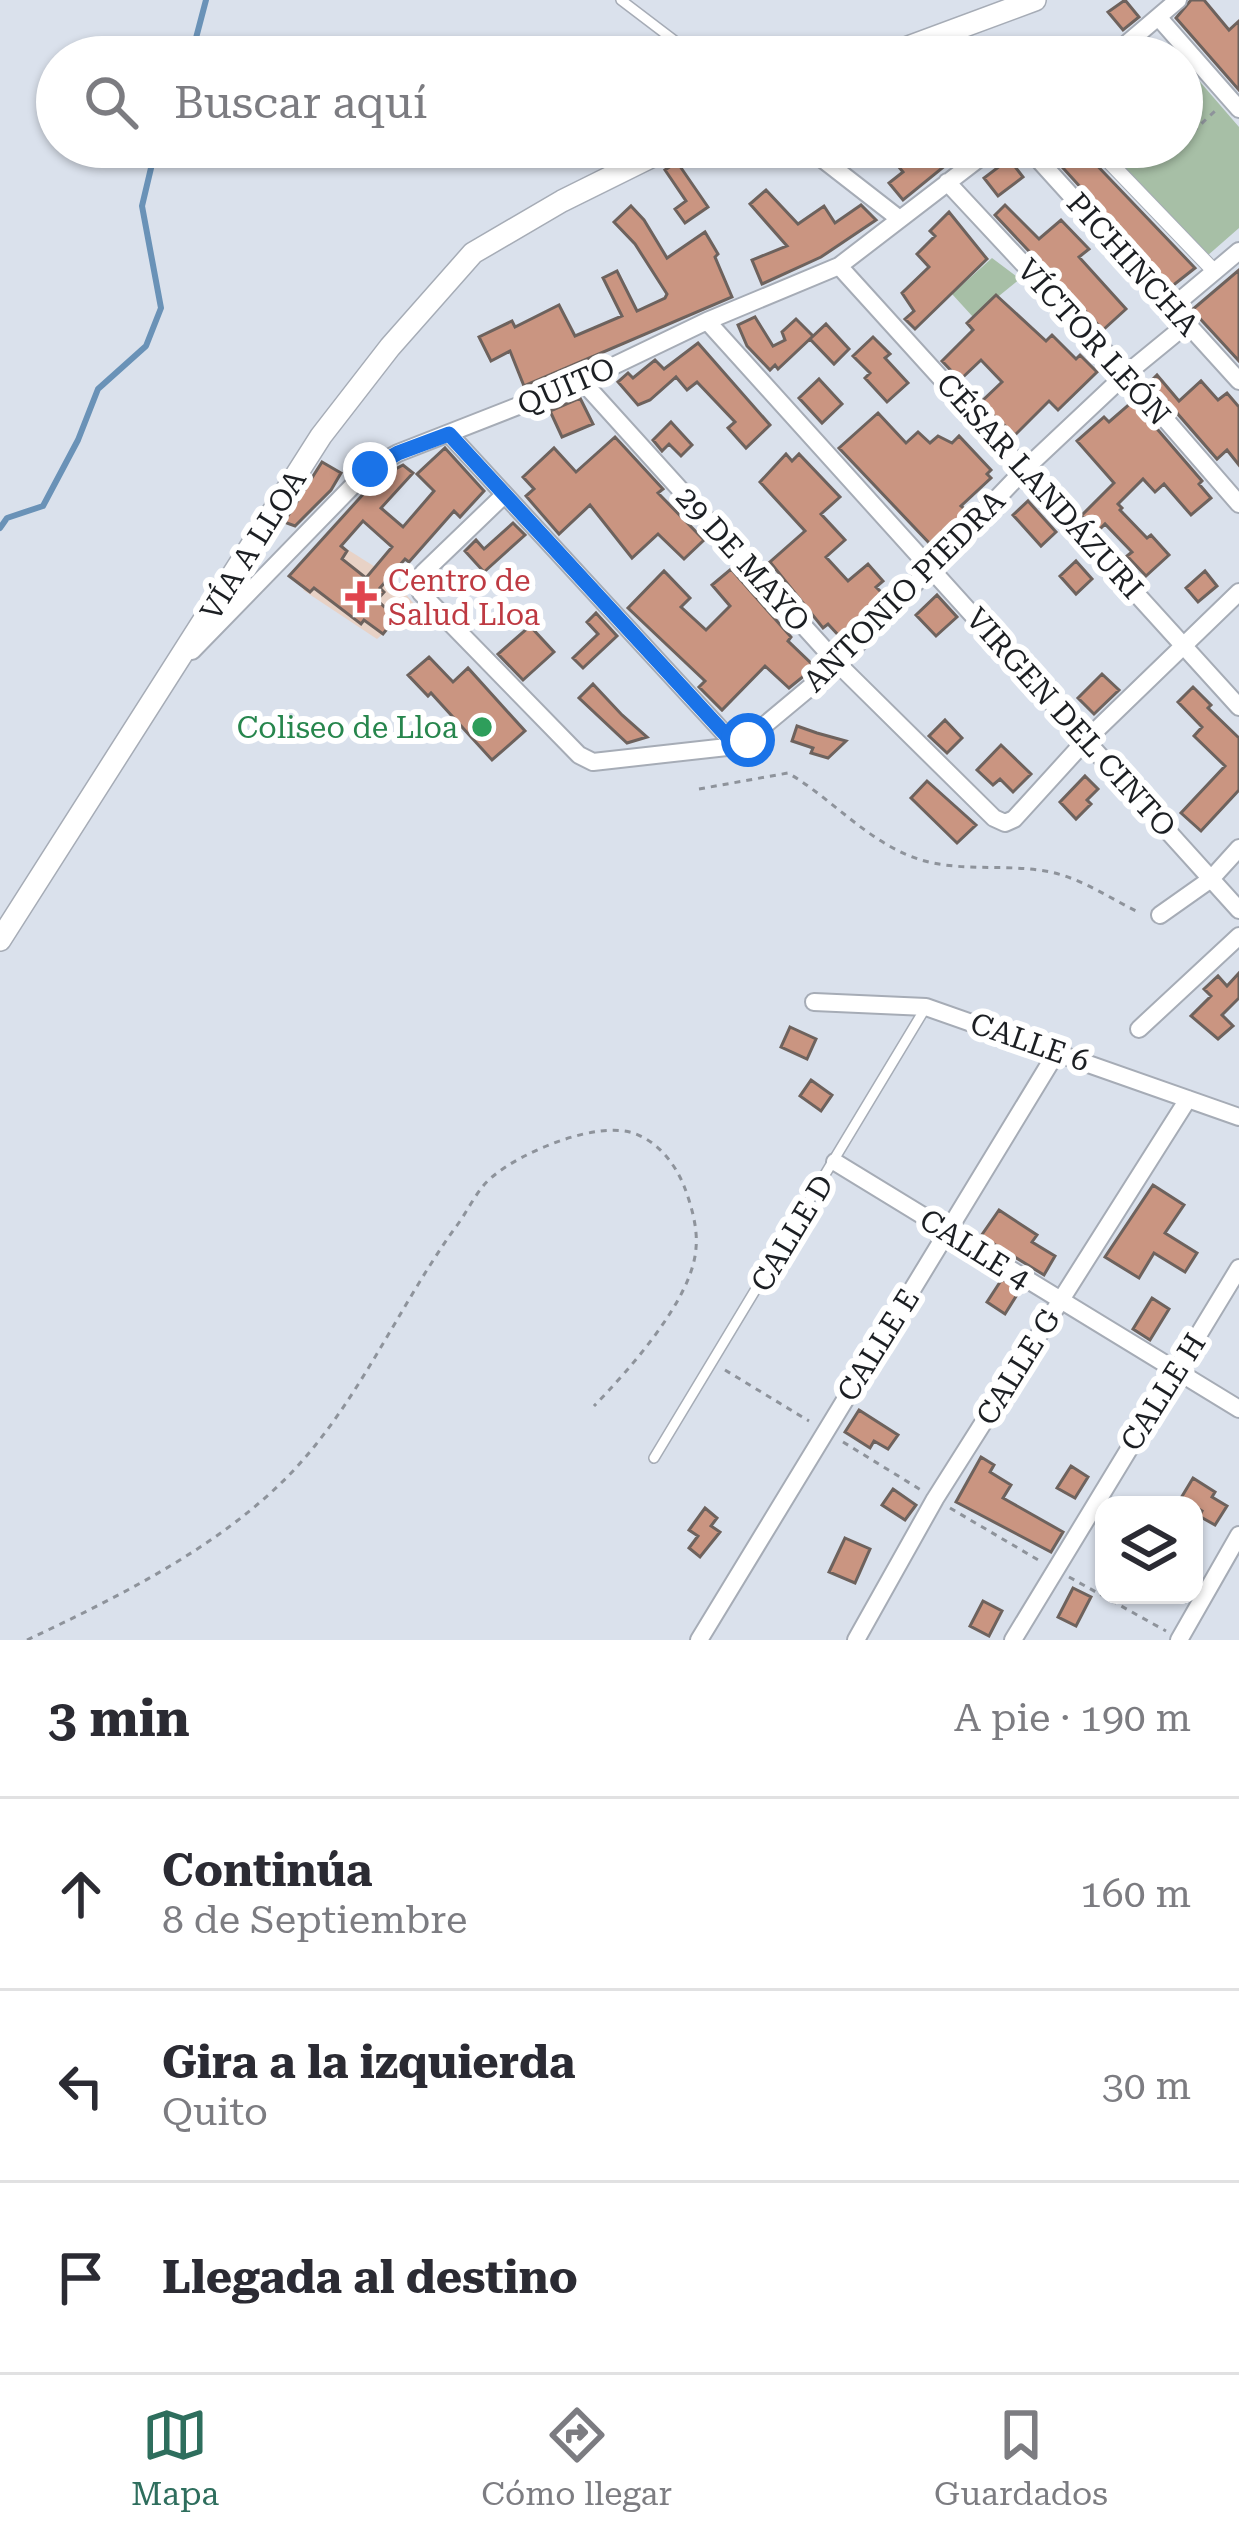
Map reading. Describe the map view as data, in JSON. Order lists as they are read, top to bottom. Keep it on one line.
{"streets":{"street":["PICHINCHA","VÍCTOR LEÓN","QUITO","CÉSAR LANDÁZURI","VÍA A LLOA","29 DE MAYO","ANTONIO PIEDRA","VIRGEN DEL CINTO","CALLE 6","CALLE 4","CALLE E","CALLE G","CALLE H"],"lane":["CALLE D"]},"crossings":[["PICHINCHA","ANTONIO PIEDRA"],["VÍCTOR LEÓN","QUITO"],["VÍCTOR LEÓN","ANTONIO PIEDRA"],["QUITO","CÉSAR LANDÁZURI"],["QUITO","VÍA A LLOA"],["QUITO","29 DE MAYO"],["QUITO","VIRGEN DEL CINTO"],["CÉSAR LANDÁZURI","ANTONIO PIEDRA"],["29 DE MAYO","ANTONIO PIEDRA"],["29 DE MAYO","VIRGEN DEL CINTO"],["ANTONIO PIEDRA","VIRGEN DEL CINTO"],["CALLE 6","CALLE D"],["CALLE 6","CALLE E"],["CALLE 6","CALLE G"],["CALLE D","CALLE 4"],["CALLE 4","CALLE E"],["CALLE 4","CALLE G"],["CALLE 4","CALLE H"]],"places":{"health":["Centro de Salud Lloa"],"other":["Coliseo de Lloa"]},"page":{"search":"Buscar aquí","heading":["3 min","A pie · 190 m"],"list":[["Continúa","8 de Septiembre","160 m"],["Gira a la izquierda","Quito","30 m"],"Llegada al destino"],"nav":["Mapa","Cómo llegar","Guardados"]}}
